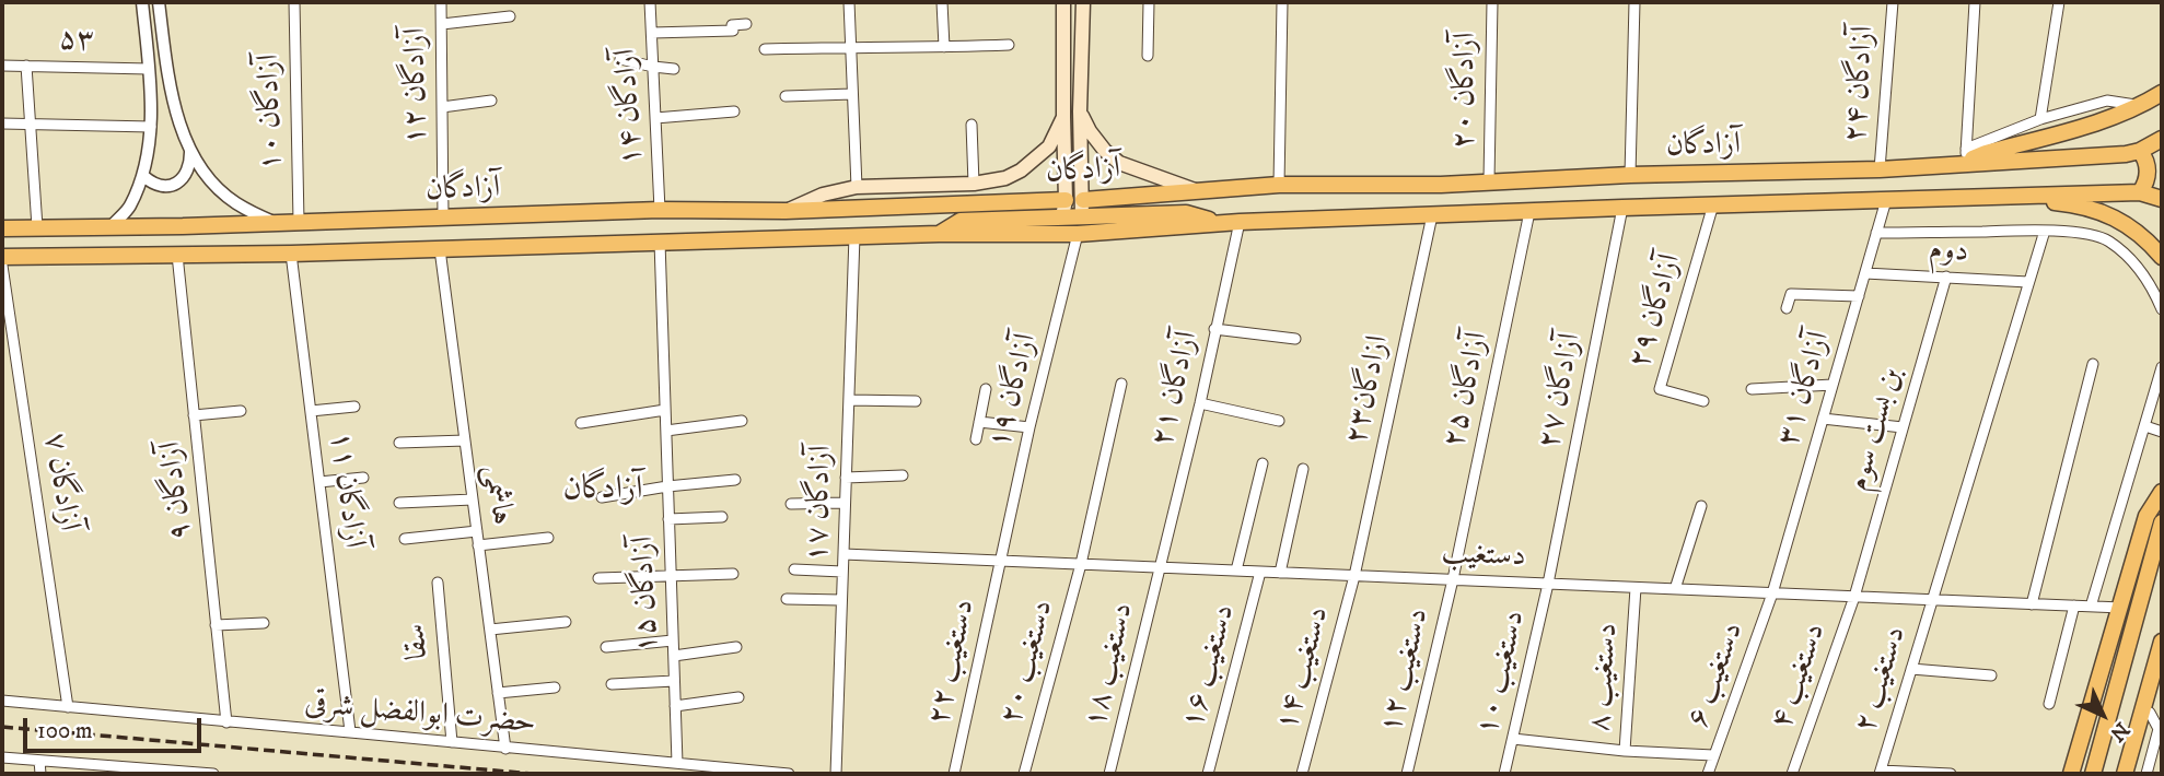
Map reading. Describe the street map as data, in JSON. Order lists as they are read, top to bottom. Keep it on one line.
{"streets":{"main road":["آزادگان"],"street":["۵۳","۲۴ آزادگان","۱۲ آزادگان","۲۰ آزادگان","۱۴ آزادگان","۱۰ آزادگان","دوم","۲۹ آزادگان","۲۱ آزادگان","۳۱ آزادگان","۲۳ازادگان","۲۵ آزادگان","۱۹ آزادگان","۲۷ آزادگان","بن بست سوم","۷ آزادگان","۱۱ آزادگان","۹ آزادگان","هاشمی","۱۷ آزادگان","دستغیب","۱۵ آزادگان","سقا","دستغیب ۲۲","دستغیب ۲۰","دستغیب ۱۸","دستغیب ۱۶","دستغیب ۱۴","دستغیب ۱۲","دستغیب ۱۰","دستغیب ۶","دستغیب ۴","دستغیب ۸","دستغیب ۲","حضرت ابوالفضل شرقی"]},"crossings":[["۲۴ آزادگان","آزادگان"],["۱۲ آزادگان","آزادگان"],["۲۰ آزادگان","آزادگان"],["۱۴ آزادگان","آزادگان"],["۱۰ آزادگان","آزادگان"],["آزادگان","۲۹ آزادگان"],["آزادگان","۲۱ آزادگان"],["آزادگان","۳۱ آزادگان"],["آزادگان","۲۳ازادگان"],["آزادگان","۲۵ آزادگان"],["آزادگان","۱۹ آزادگان"],["آزادگان","۲۷ آزادگان"],["آزادگان","۱۱ آزادگان"],["آزادگان","۹ آزادگان"],["آزادگان","هاشمی"],["آزادگان","۱۷ آزادگان"],["آزادگان","۱۵ آزادگان"],["دوم","۳۱ آزادگان"],["دوم","بن بست سوم"],["دوم","دستغیب ۲"],["۲۱ آزادگان","دستغیب"],["۲۱ آزادگان","دستغیب ۱۸"],["۳۱ آزادگان","دستغیب"],["۳۱ آزادگان","دستغیب ۶"],["۲۳ازادگان","دستغیب"],["۲۳ازادگان","دستغیب ۱۴"],["۲۵ آزادگان","دستغیب"],["۲۵ آزادگان","دستغیب ۱۲"],["۱۹ آزادگان","دستغیب"],["۱۹ آزادگان","دستغیب ۲۲"],["۲۷ آزادگان","دستغیب"],["۲۷ آزادگان","دستغیب ۱۰"],["بن بست سوم","دستغیب"],["بن بست سوم","دستغیب ۴"],["۷ آزادگان","حضرت ابوالفضل شرقی"],["۱۱ آزادگان","حضرت ابوالفضل شرقی"],["۹ آزادگان","حضرت ابوالفضل شرقی"],["هاشمی","حضرت ابوالفضل شرقی"],["۱۷ آزادگان","دستغیب"],["دستغیب","دستغیب ۲۲"],["دستغیب","دستغیب ۲۰"],["دستغیب","دستغیب ۱۸"],["دستغیب","دستغیب ۱۶"],["دستغیب","دستغیب ۱۴"],["دستغیب","دستغیب ۱۲"],["دستغیب","دستغیب ۱۰"],["دستغیب","دستغیب ۶"],["دستغیب","دستغیب ۴"],["دستغیب","دستغیب ۸"],["دستغیب","دستغیب ۲"],["۱۵ آزادگان","حضرت ابوالفضل شرقی"],["سقا","حضرت ابوالفضل شرقی"],["دستغیب ۱۰","دستغیب ۸"]],"districts":["آزادگان"],"scale_bar":"100 m","north":"bottom right"}
